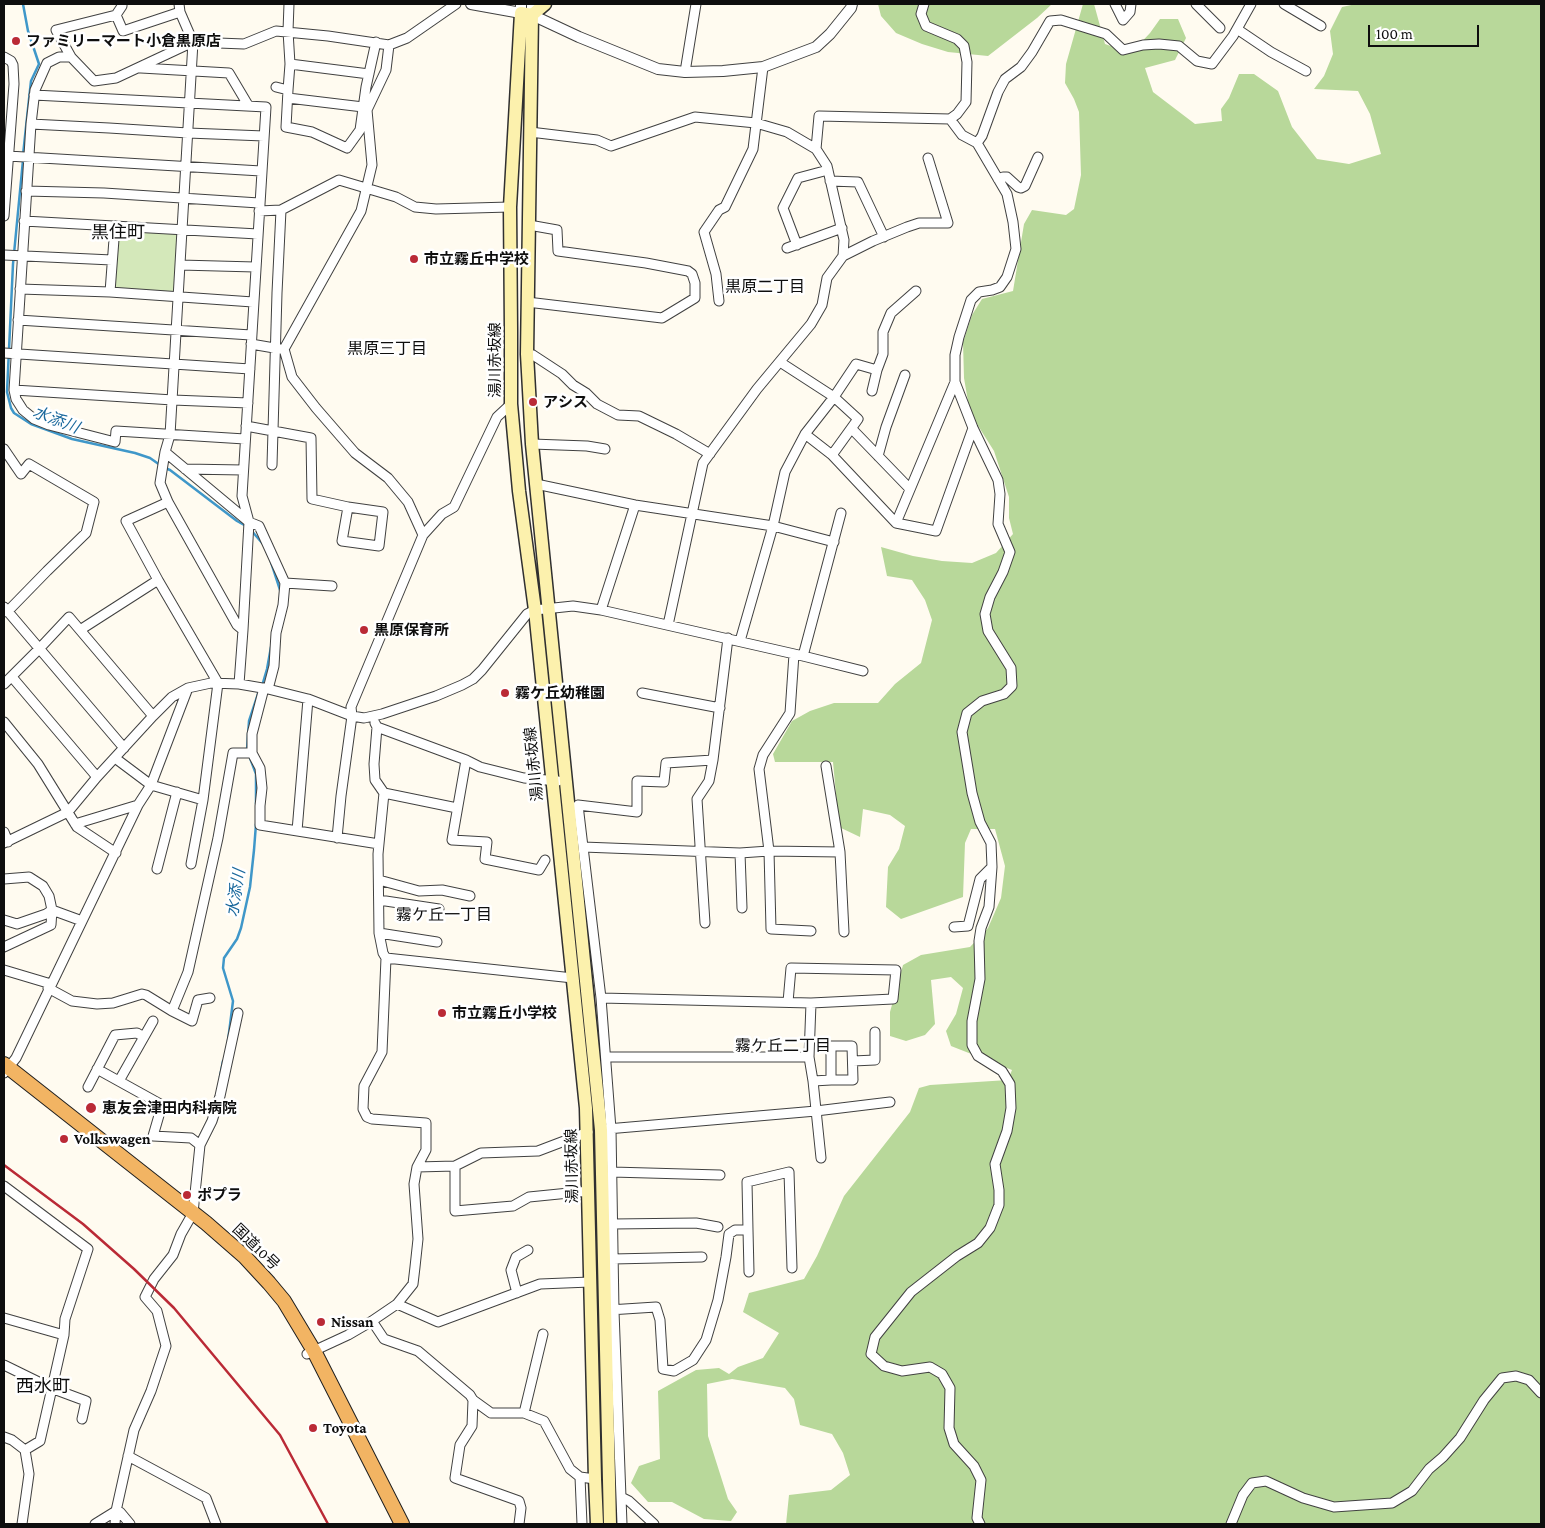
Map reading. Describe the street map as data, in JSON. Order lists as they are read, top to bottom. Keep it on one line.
{"streets":{"highway":["国道10号"],"main road":["湯川赤坂線"]},"districts":["黒住町","黒原二丁目","黒原三丁目","霧ケ丘一丁目","霧ケ丘二丁目","西水町"],"water":["水添川"],"places":["ファミリーマート小倉黒原店","市立霧丘中学校","アシス","黒原保育所","霧ケ丘幼稚園","市立霧丘小学校","恵友会津田内科病院","Volkswagen","ポプラ","Nissan","Toyota"],"scale_bar":"100 m"}
